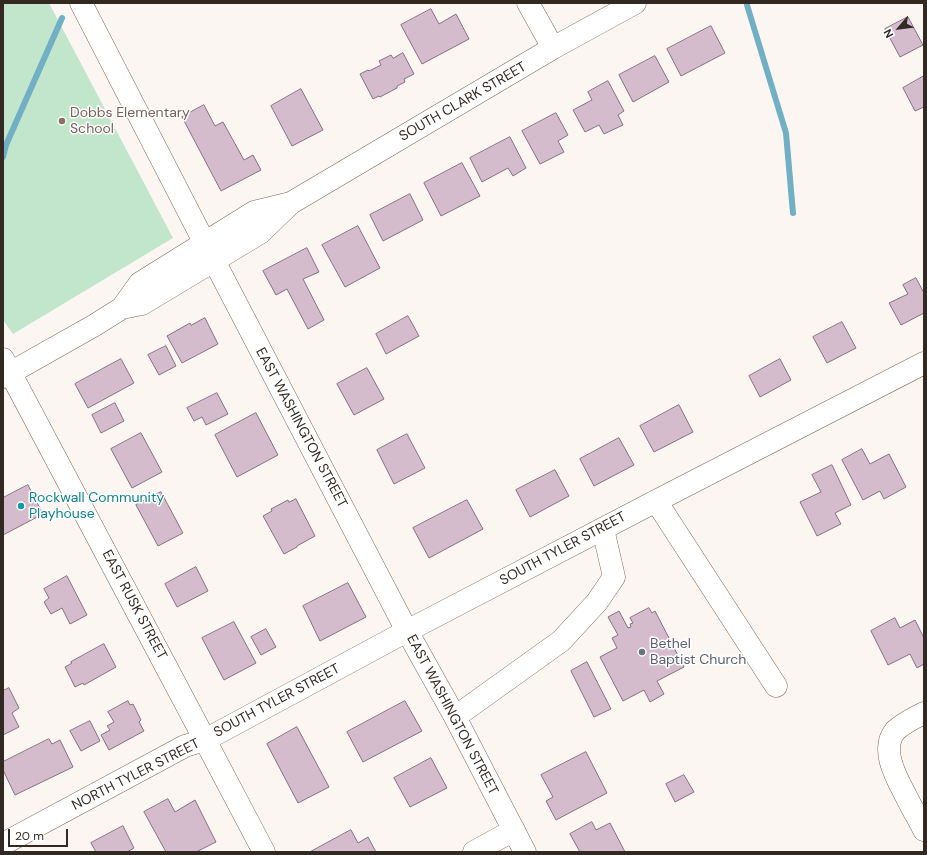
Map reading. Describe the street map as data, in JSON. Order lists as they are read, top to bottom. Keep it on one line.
{"streets":{"street":["SOUTH CLARK STREET","EAST WASHINGTON STREET","SOUTH TYLER STREET","EAST RUSK STREET","NORTH TYLER STREET"]},"crossings":[["SOUTH CLARK STREET","EAST WASHINGTON STREET"],["SOUTH CLARK STREET","EAST RUSK STREET"],["EAST WASHINGTON STREET","SOUTH TYLER STREET"],["SOUTH TYLER STREET","EAST RUSK STREET"],["SOUTH TYLER STREET","NORTH TYLER STREET"],["EAST RUSK STREET","NORTH TYLER STREET"]],"places":["Dobbs Elementary School","Rockwall Community Playhouse","Bethel Baptist Church"],"scale_bar":"20 m","north":"bottom left"}
